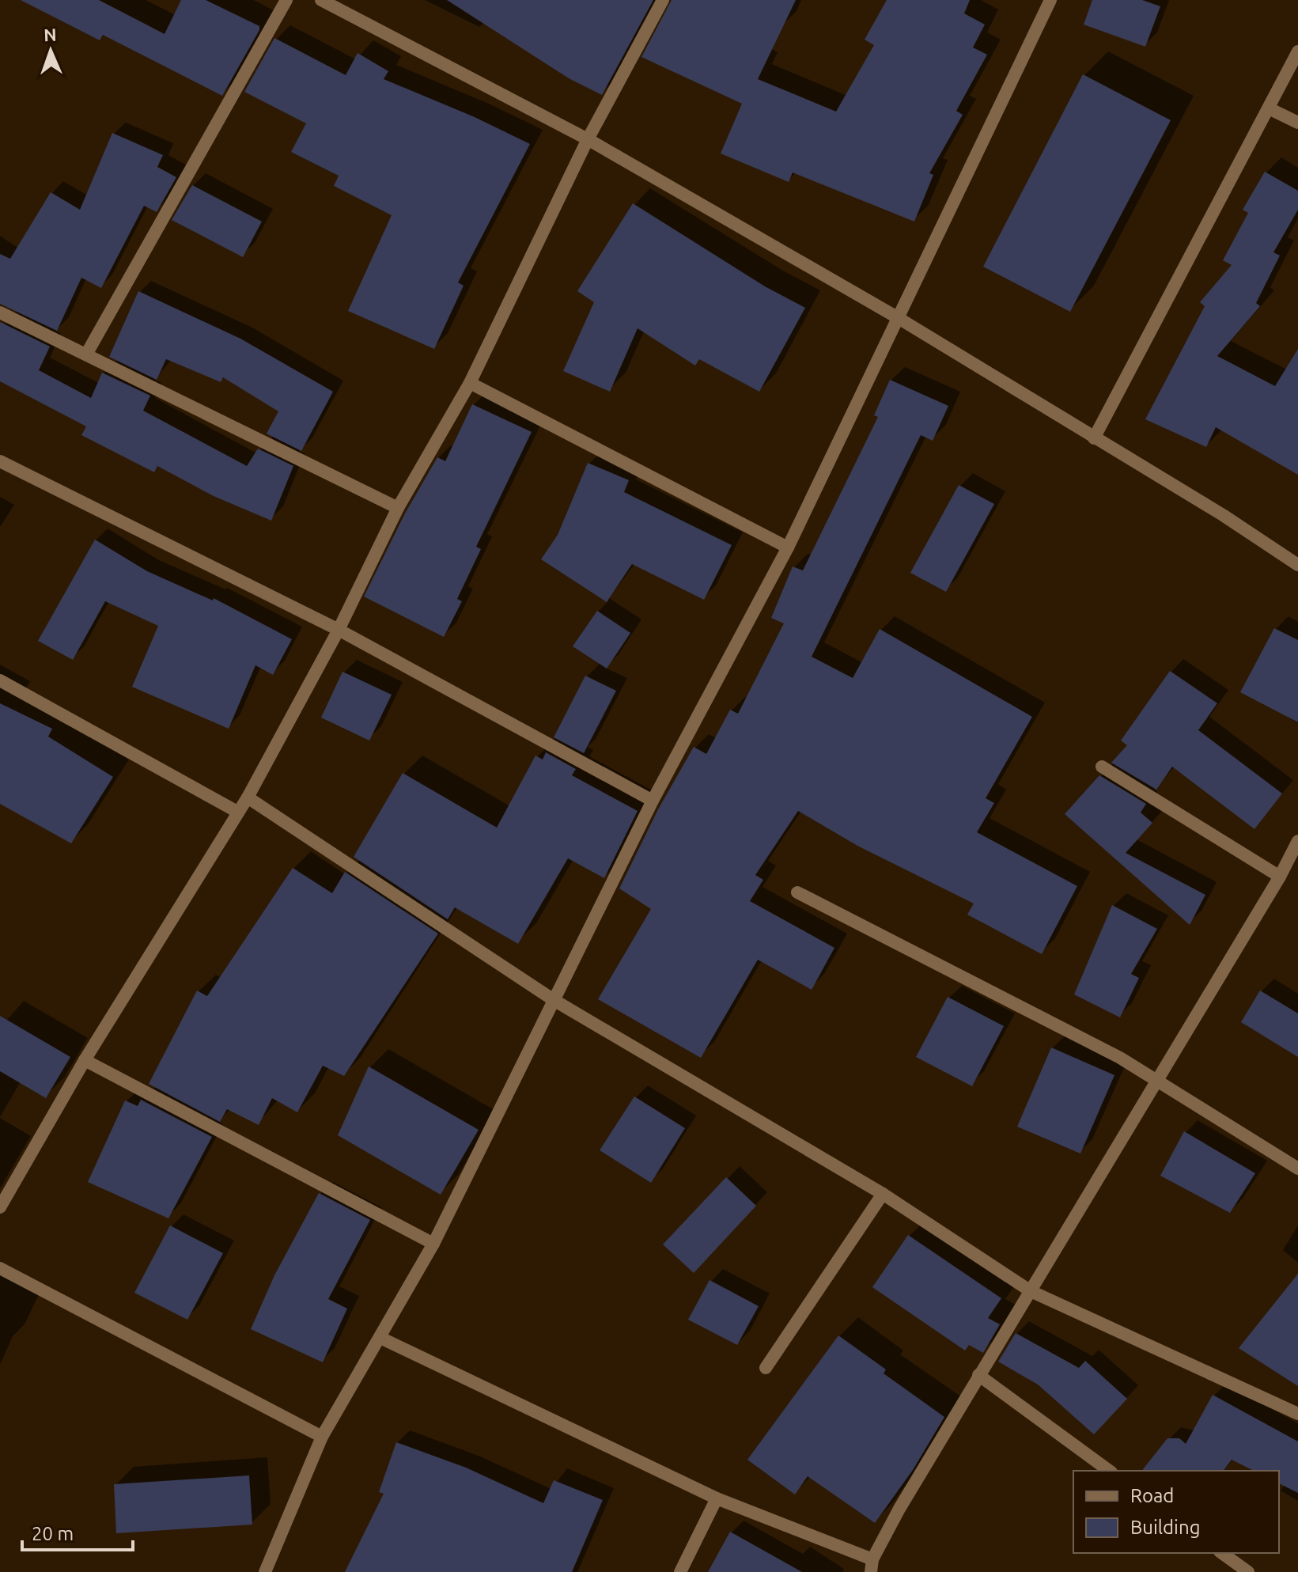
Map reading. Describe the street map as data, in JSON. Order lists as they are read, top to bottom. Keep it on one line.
{"legend":["Road","Building"],"scale_bar":"20 m","north":"top"}
